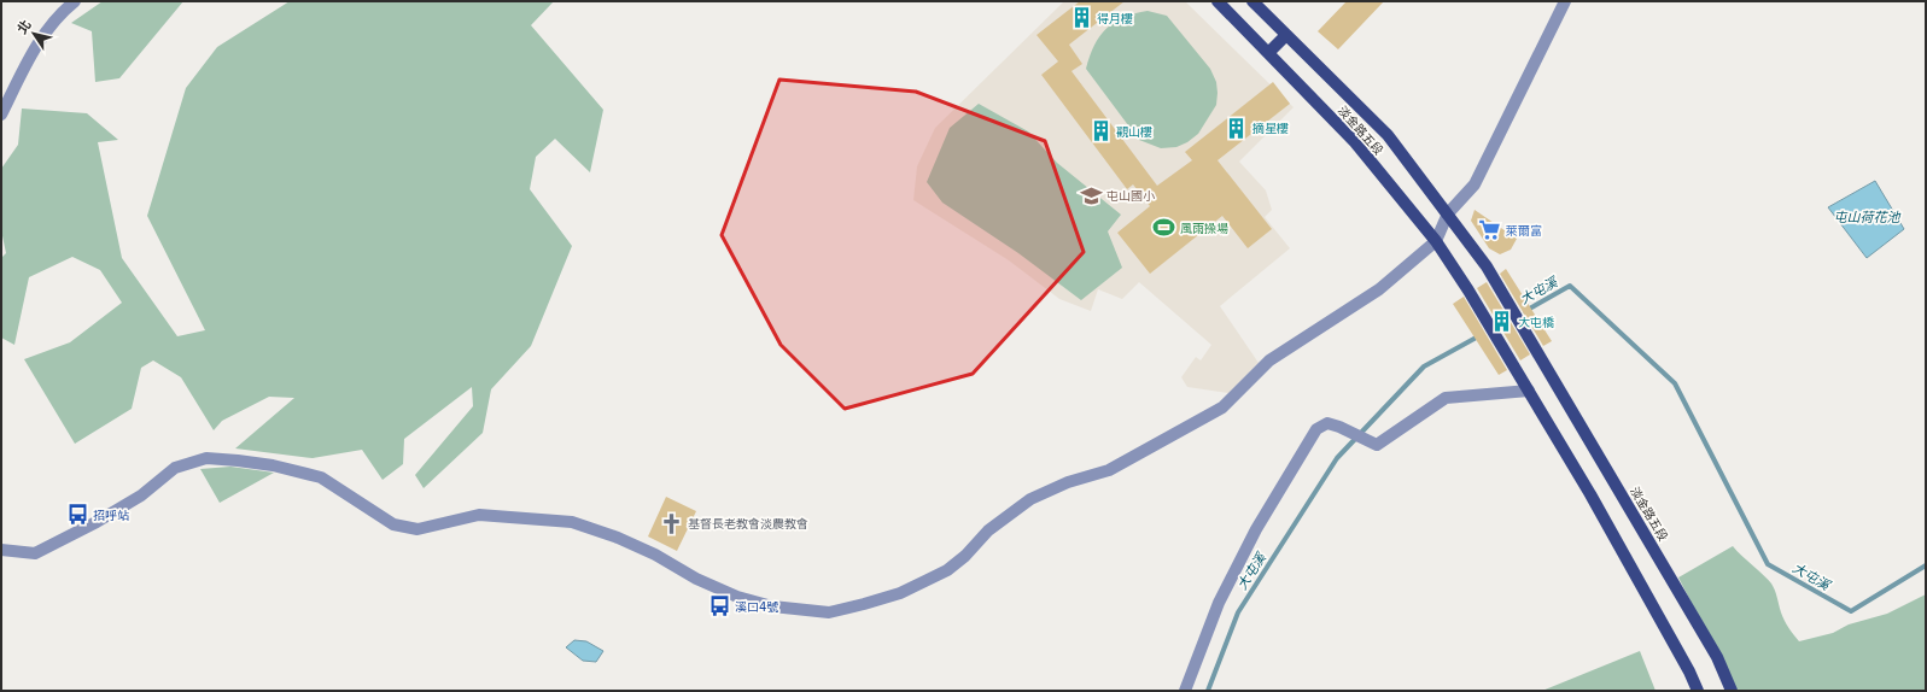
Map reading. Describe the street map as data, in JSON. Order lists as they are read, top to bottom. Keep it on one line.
{"streets":{"main road":["淡金路五段"]},"water":["屯山荷花池","大屯溪"],"places":{"building":["得月樓","摘星樓","觀山樓","大屯橋"],"school or university":["屯山國小"],"sports":["風雨操場"],"supermarket":["萊爾富"],"bus stop":["招呼站","溪口4號"],"church":["基督長老教會淡農教會"]},"north":"top left"}
